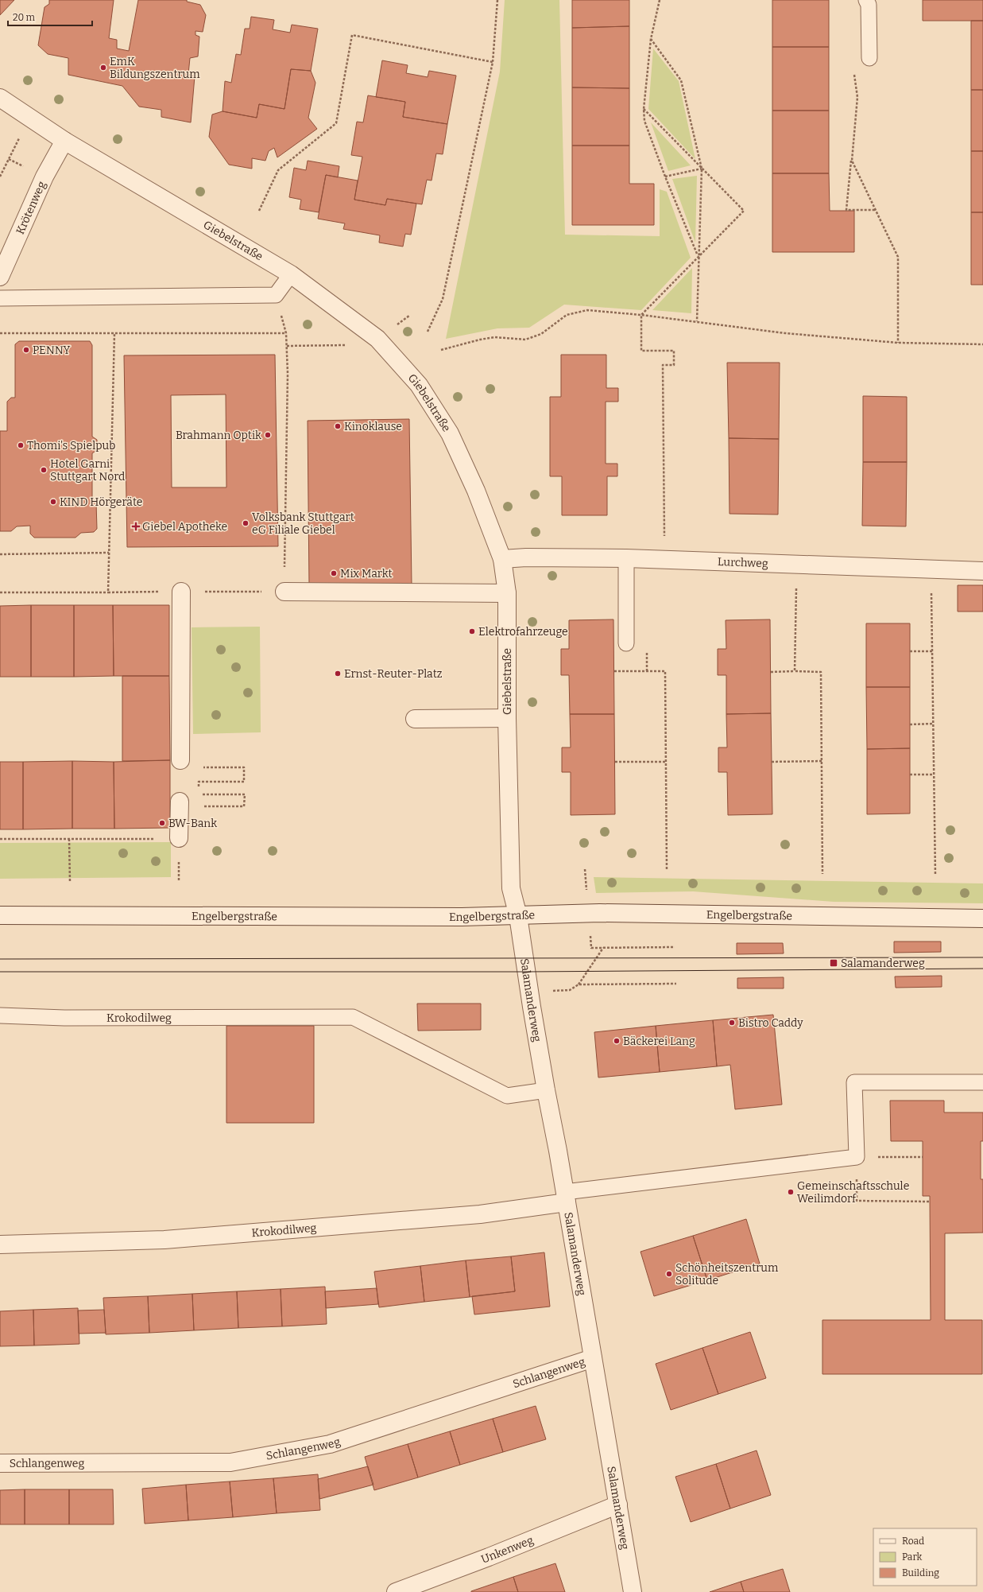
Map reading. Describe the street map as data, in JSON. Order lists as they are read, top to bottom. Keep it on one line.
{"streets":{"street":["Krötenweg","Giebelstraße","Lurchweg","Engelbergstraße","Salamanderweg","Krokodilweg","Schlangenweg","Unkenweg"]},"crossings":[["Krötenweg","Giebelstraße"],["Giebelstraße","Lurchweg"],["Giebelstraße","Engelbergstraße"],["Giebelstraße","Salamanderweg"],["Engelbergstraße","Salamanderweg"],["Salamanderweg","Krokodilweg"],["Salamanderweg","Schlangenweg"],["Salamanderweg","Unkenweg"]],"places":{"other":["EmK Bildungszentrum","PENNY","Kinoklause","Brahmann Optik","Thomi's Spielpub","Hotel Garni Stuttgart Nord","KIND Hörgeräte","Volksbank Stuttgart eG Filiale Giebel","Mix Markt","Elektrofahrzeuge","Ernst-Reuter-Platz","BW-Bank","Bistro Caddy","Bäckerei Lang","Gemeinschaftsschule Weilimdorf","Schönheitszentrum Solitude"],"health":["Giebel Apotheke"],"transit":["Salamanderweg"]},"legend":["Road","Park","Building"],"scale_bar":"20 m"}
